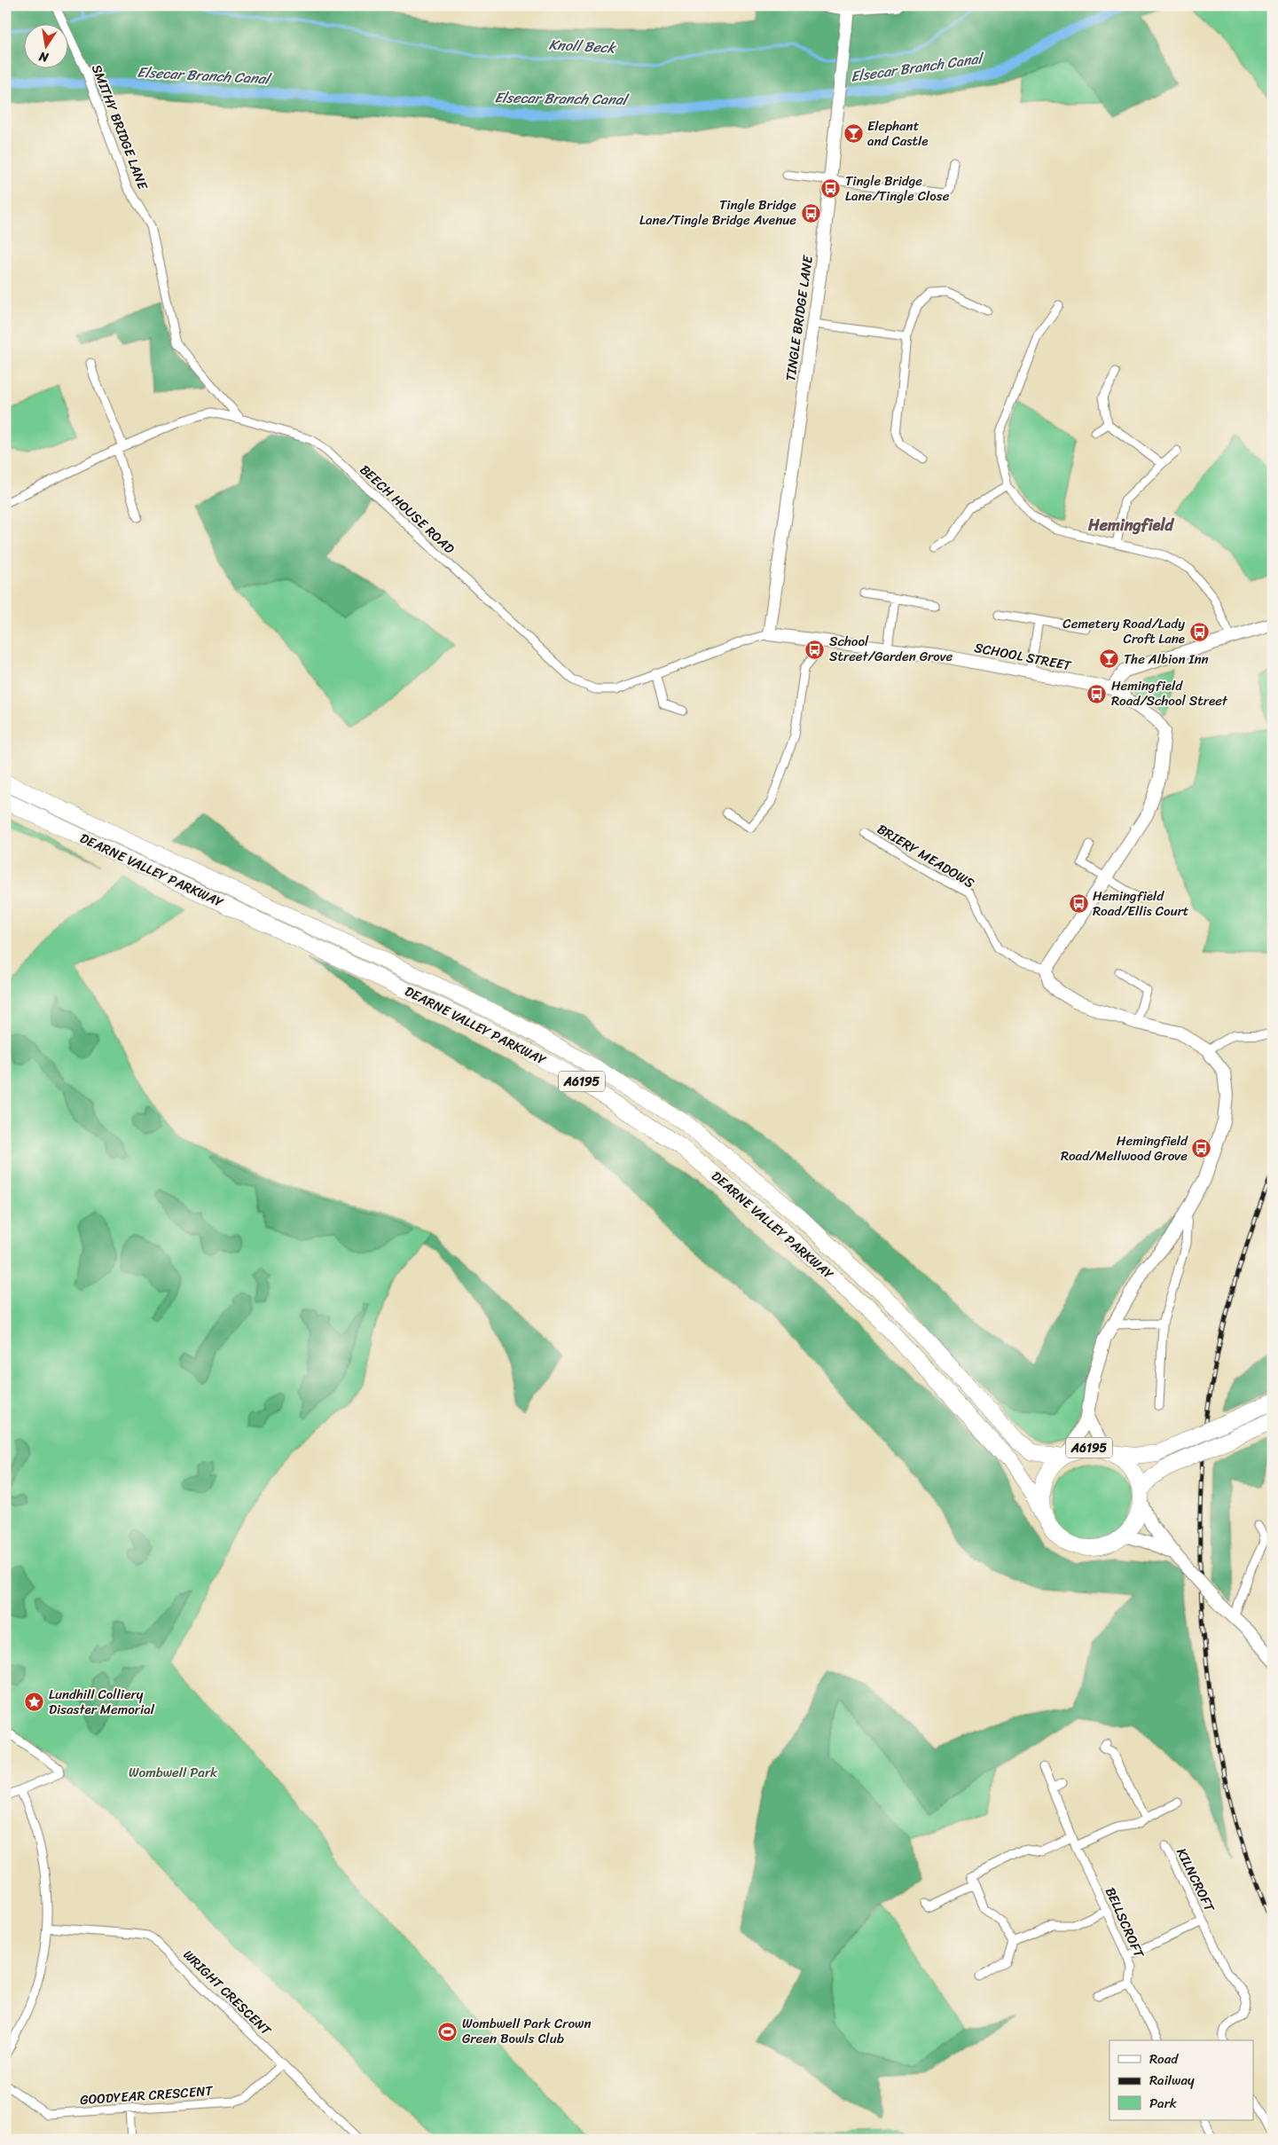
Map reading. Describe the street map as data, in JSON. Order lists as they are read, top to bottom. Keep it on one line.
{"streets":{"highway":["DEARNE VALLEY PARKWAY","A6195"],"street":["SMITHY BRIDGE LANE","TINGLE BRIDGE LANE","BEECH HOUSE ROAD","SCHOOL STREET","BRIERY MEADOWS","KILNCROFT","BELLSCROFT","WRIGHT CRESCENT","GOODYEAR CRESCENT"]},"crossings":[["SMITHY BRIDGE LANE","BEECH HOUSE ROAD"],["TINGLE BRIDGE LANE","BEECH HOUSE ROAD"],["TINGLE BRIDGE LANE","SCHOOL STREET"],["BEECH HOUSE ROAD","SCHOOL STREET"],["DEARNE VALLEY PARKWAY","A6195"],["KILNCROFT","BELLSCROFT"],["WRIGHT CRESCENT","GOODYEAR CRESCENT"]],"districts":["Hemingfield"],"water":["Knoll Beck","Elsecar Branch Canal"],"parks":["Wombwell Park"],"places":{"bar":["Elephant and Castle","The Albion Inn"],"bus stop":["Tingle Bridge Lane/Tingle Close","Tingle Bridge Lane/Tingle Bridge Avenue","Cemetery Road/Lady Croft Lane","School Street/Garden Grove","Hemingfield Road/School Street","Hemingfield Road/Ellis Court","Hemingfield Road/Mellwood Grove"],"place":["Lundhill Colliery Disaster Memorial"],"sports":["Wombwell Park Crown Green Bowls Club"]},"legend":["Road","Railway","Park"],"north":"bottom"}
